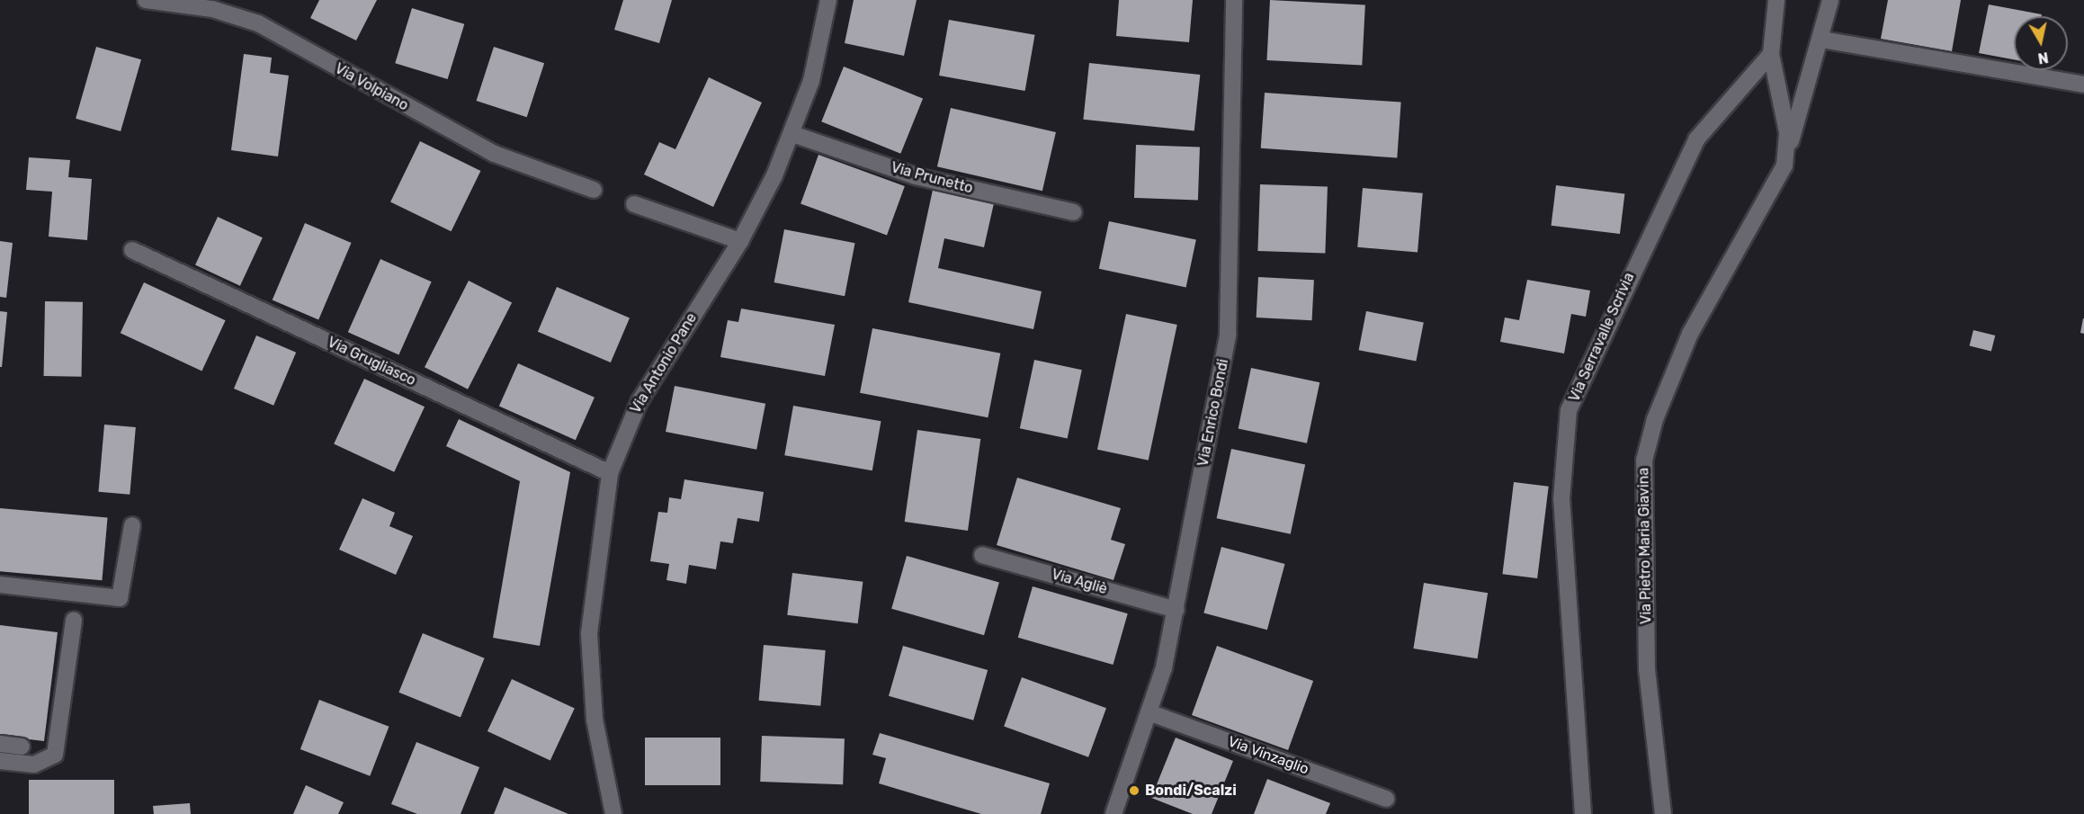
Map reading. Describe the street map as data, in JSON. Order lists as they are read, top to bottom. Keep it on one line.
{"streets":{"street":["Via Volpiano","Via Prunetto","Via Serravalle Scrivia","Via Grugliasco","Via Antonio Pane","Via Enrico Bondi","Via Pietro Maria Giavina","Via Agliè","Via Vinzaglio"]},"crossings":[["Via Prunetto","Via Antonio Pane"],["Via Grugliasco","Via Antonio Pane"],["Via Enrico Bondi","Via Agliè"],["Via Enrico Bondi","Via Vinzaglio"]],"places":["Bondi/Scalzi"],"north":"bottom"}
